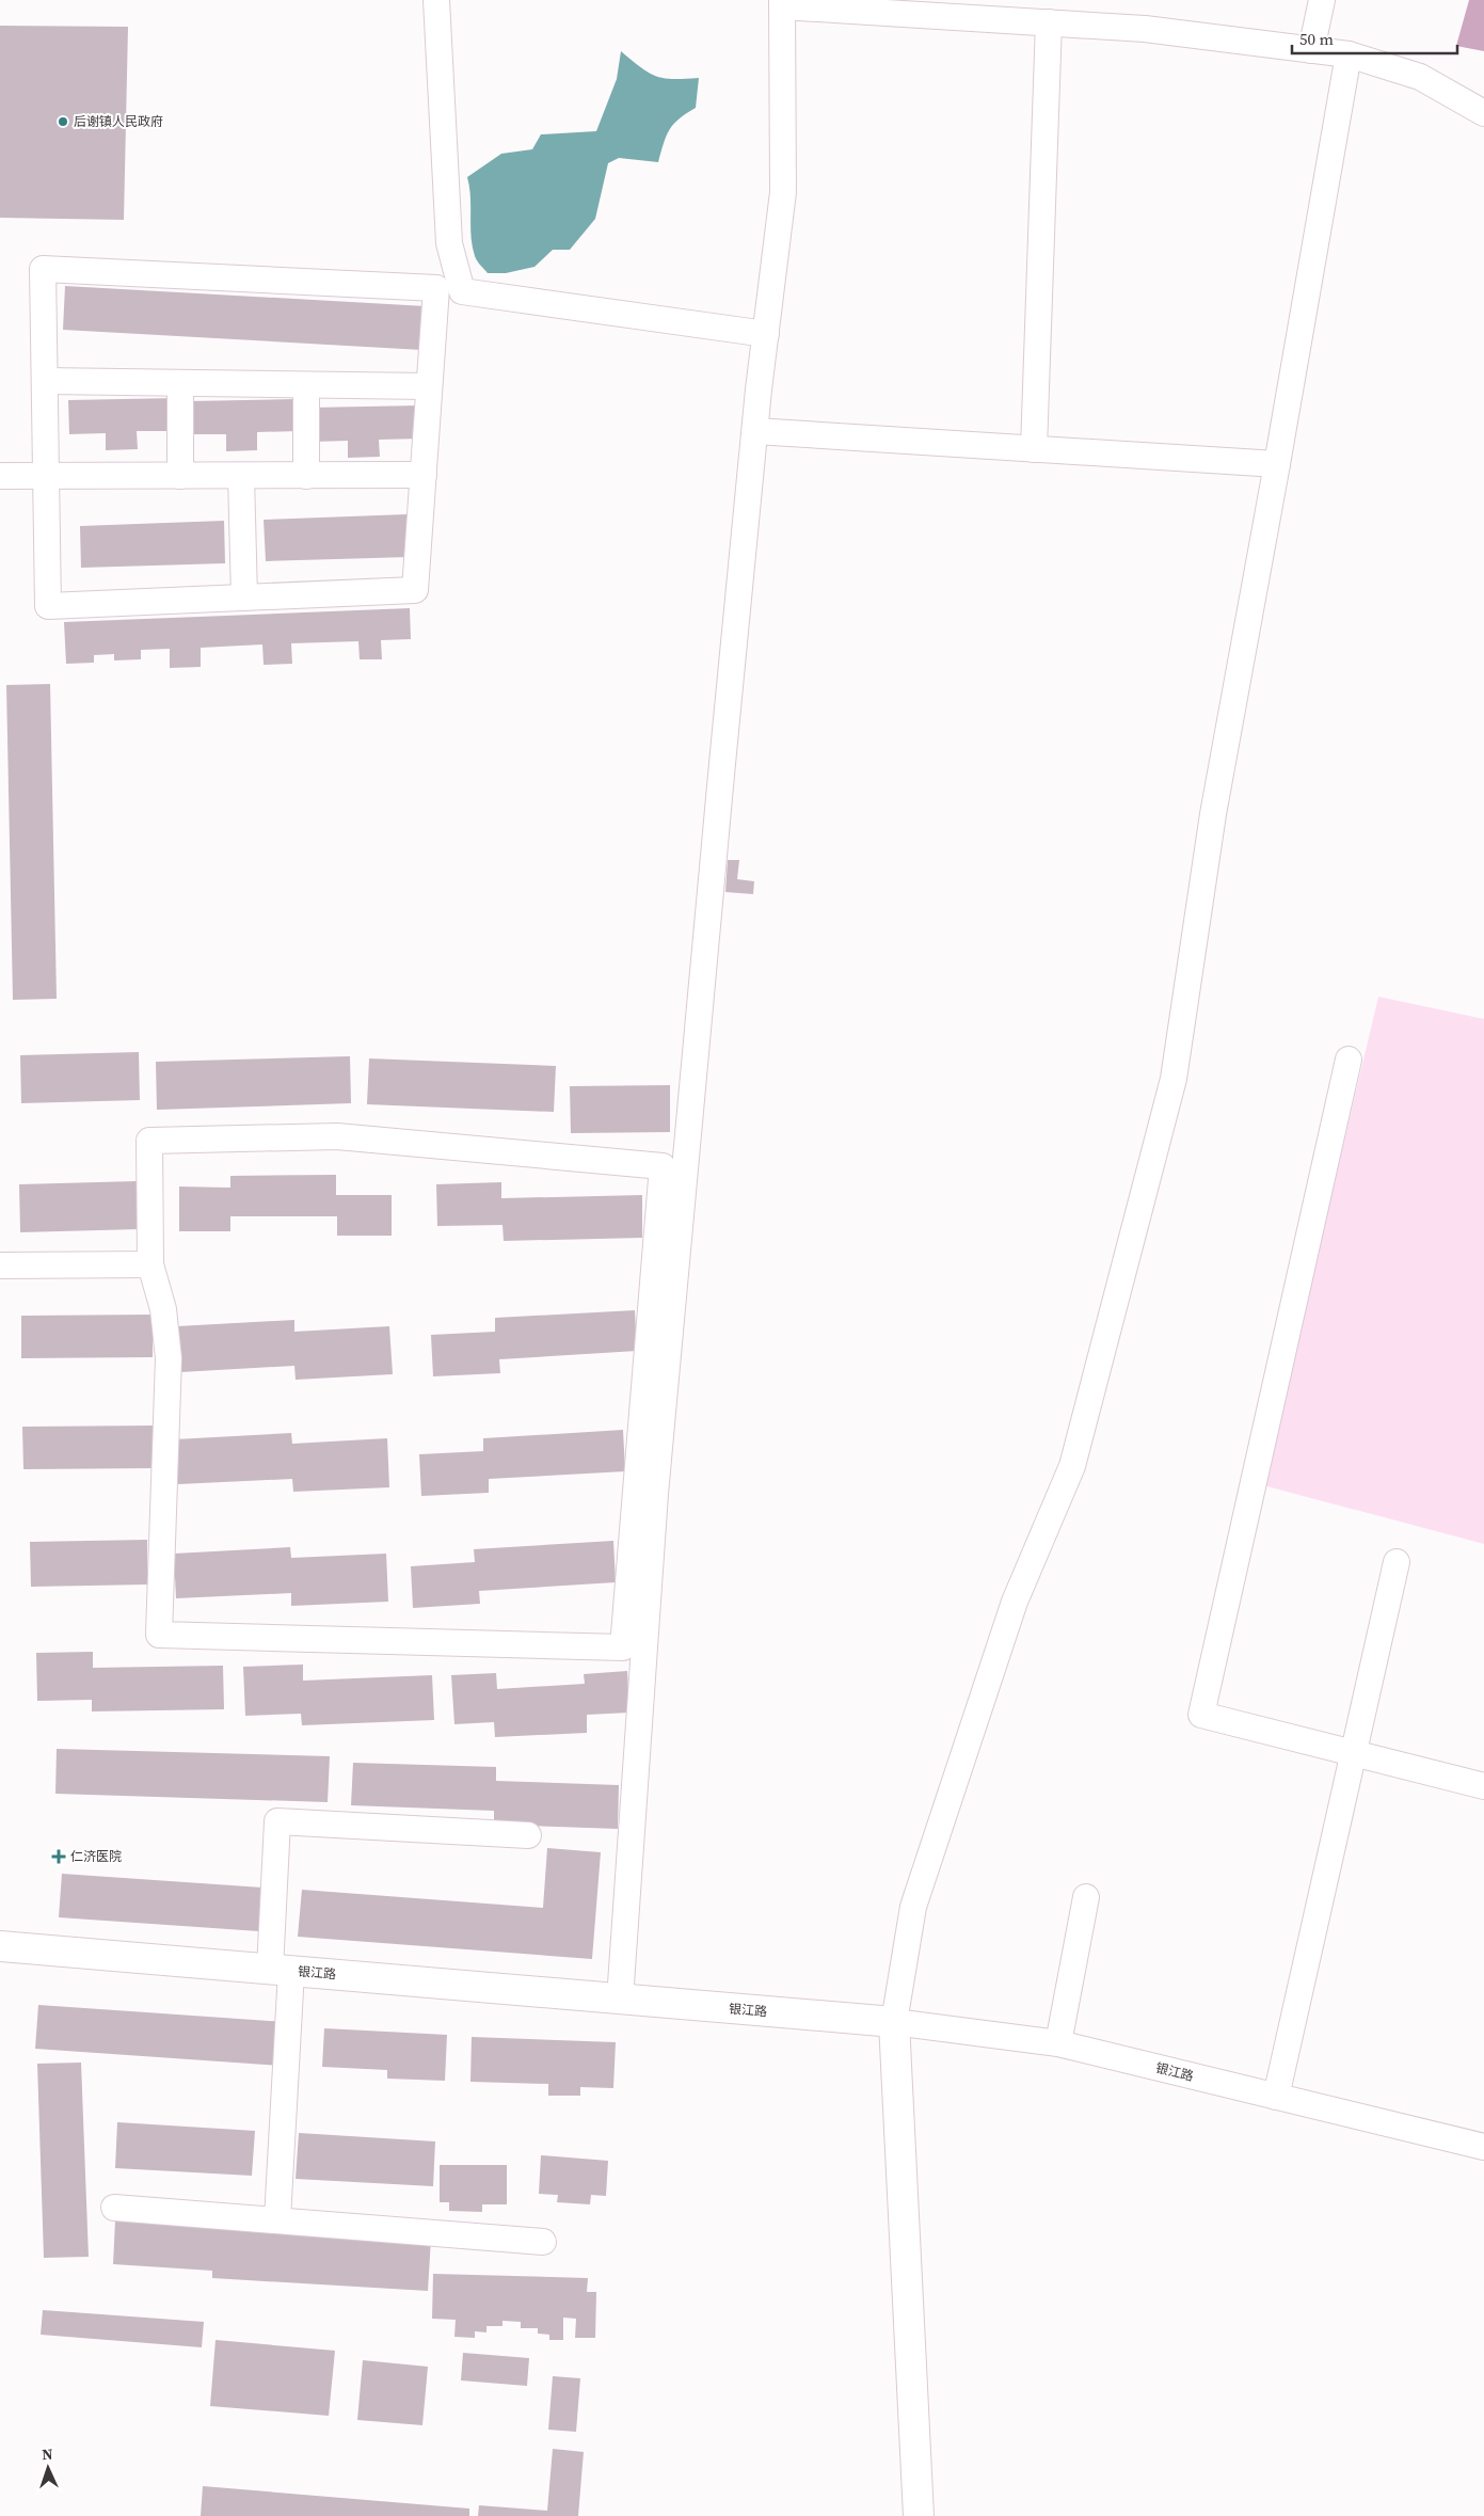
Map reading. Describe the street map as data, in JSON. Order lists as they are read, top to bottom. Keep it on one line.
{"streets":{"street":["银江路"]},"places":{"other":["后谢镇人民政府"],"health":["仁济医院"]},"scale_bar":"50 m","north":"top"}
